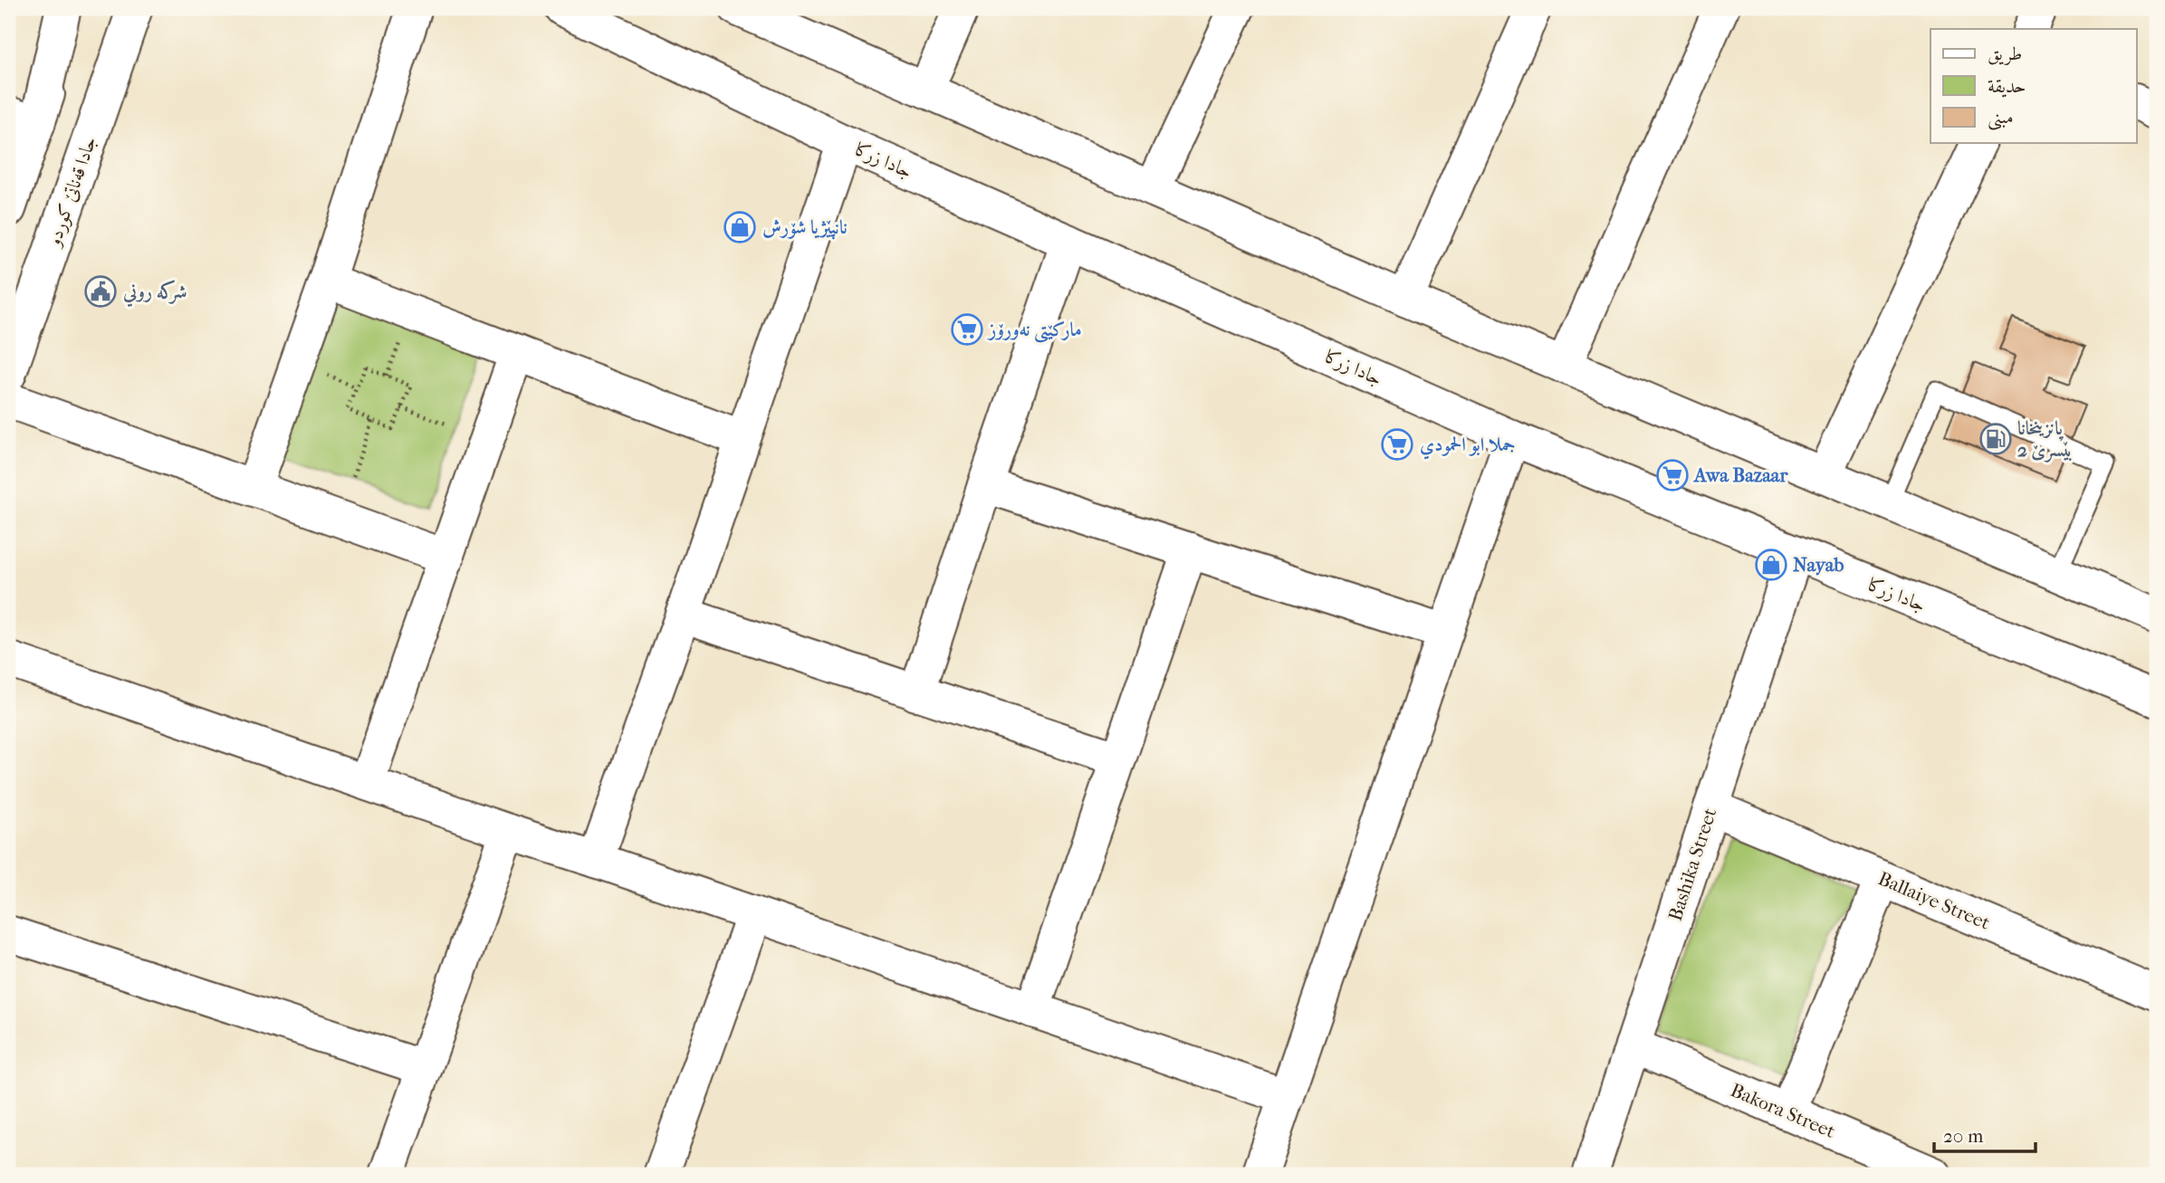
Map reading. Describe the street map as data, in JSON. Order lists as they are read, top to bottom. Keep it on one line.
{"streets":{"street":["جادا زرکا","جادا قەناتێ کوردو","Bashika Street","Ballaiye Street","Bakora Street"]},"crossings":[["جادا زرکا","Bashika Street"],["Bashika Street","Ballaiye Street"],["Bashika Street","Bakora Street"]],"places":{"shop":["نانپێژیا شۆرش","Nayab"],"public building":["شركه روني"],"supermarket":["مارکێتی نەورۆز","جملا ابو الحمودي","Awa Bazaar"],"fuel station":["پانزینخانا بێسرێ 2"]},"legend":["طريق","حديقة","مبنى"],"scale_bar":"20 m"}
